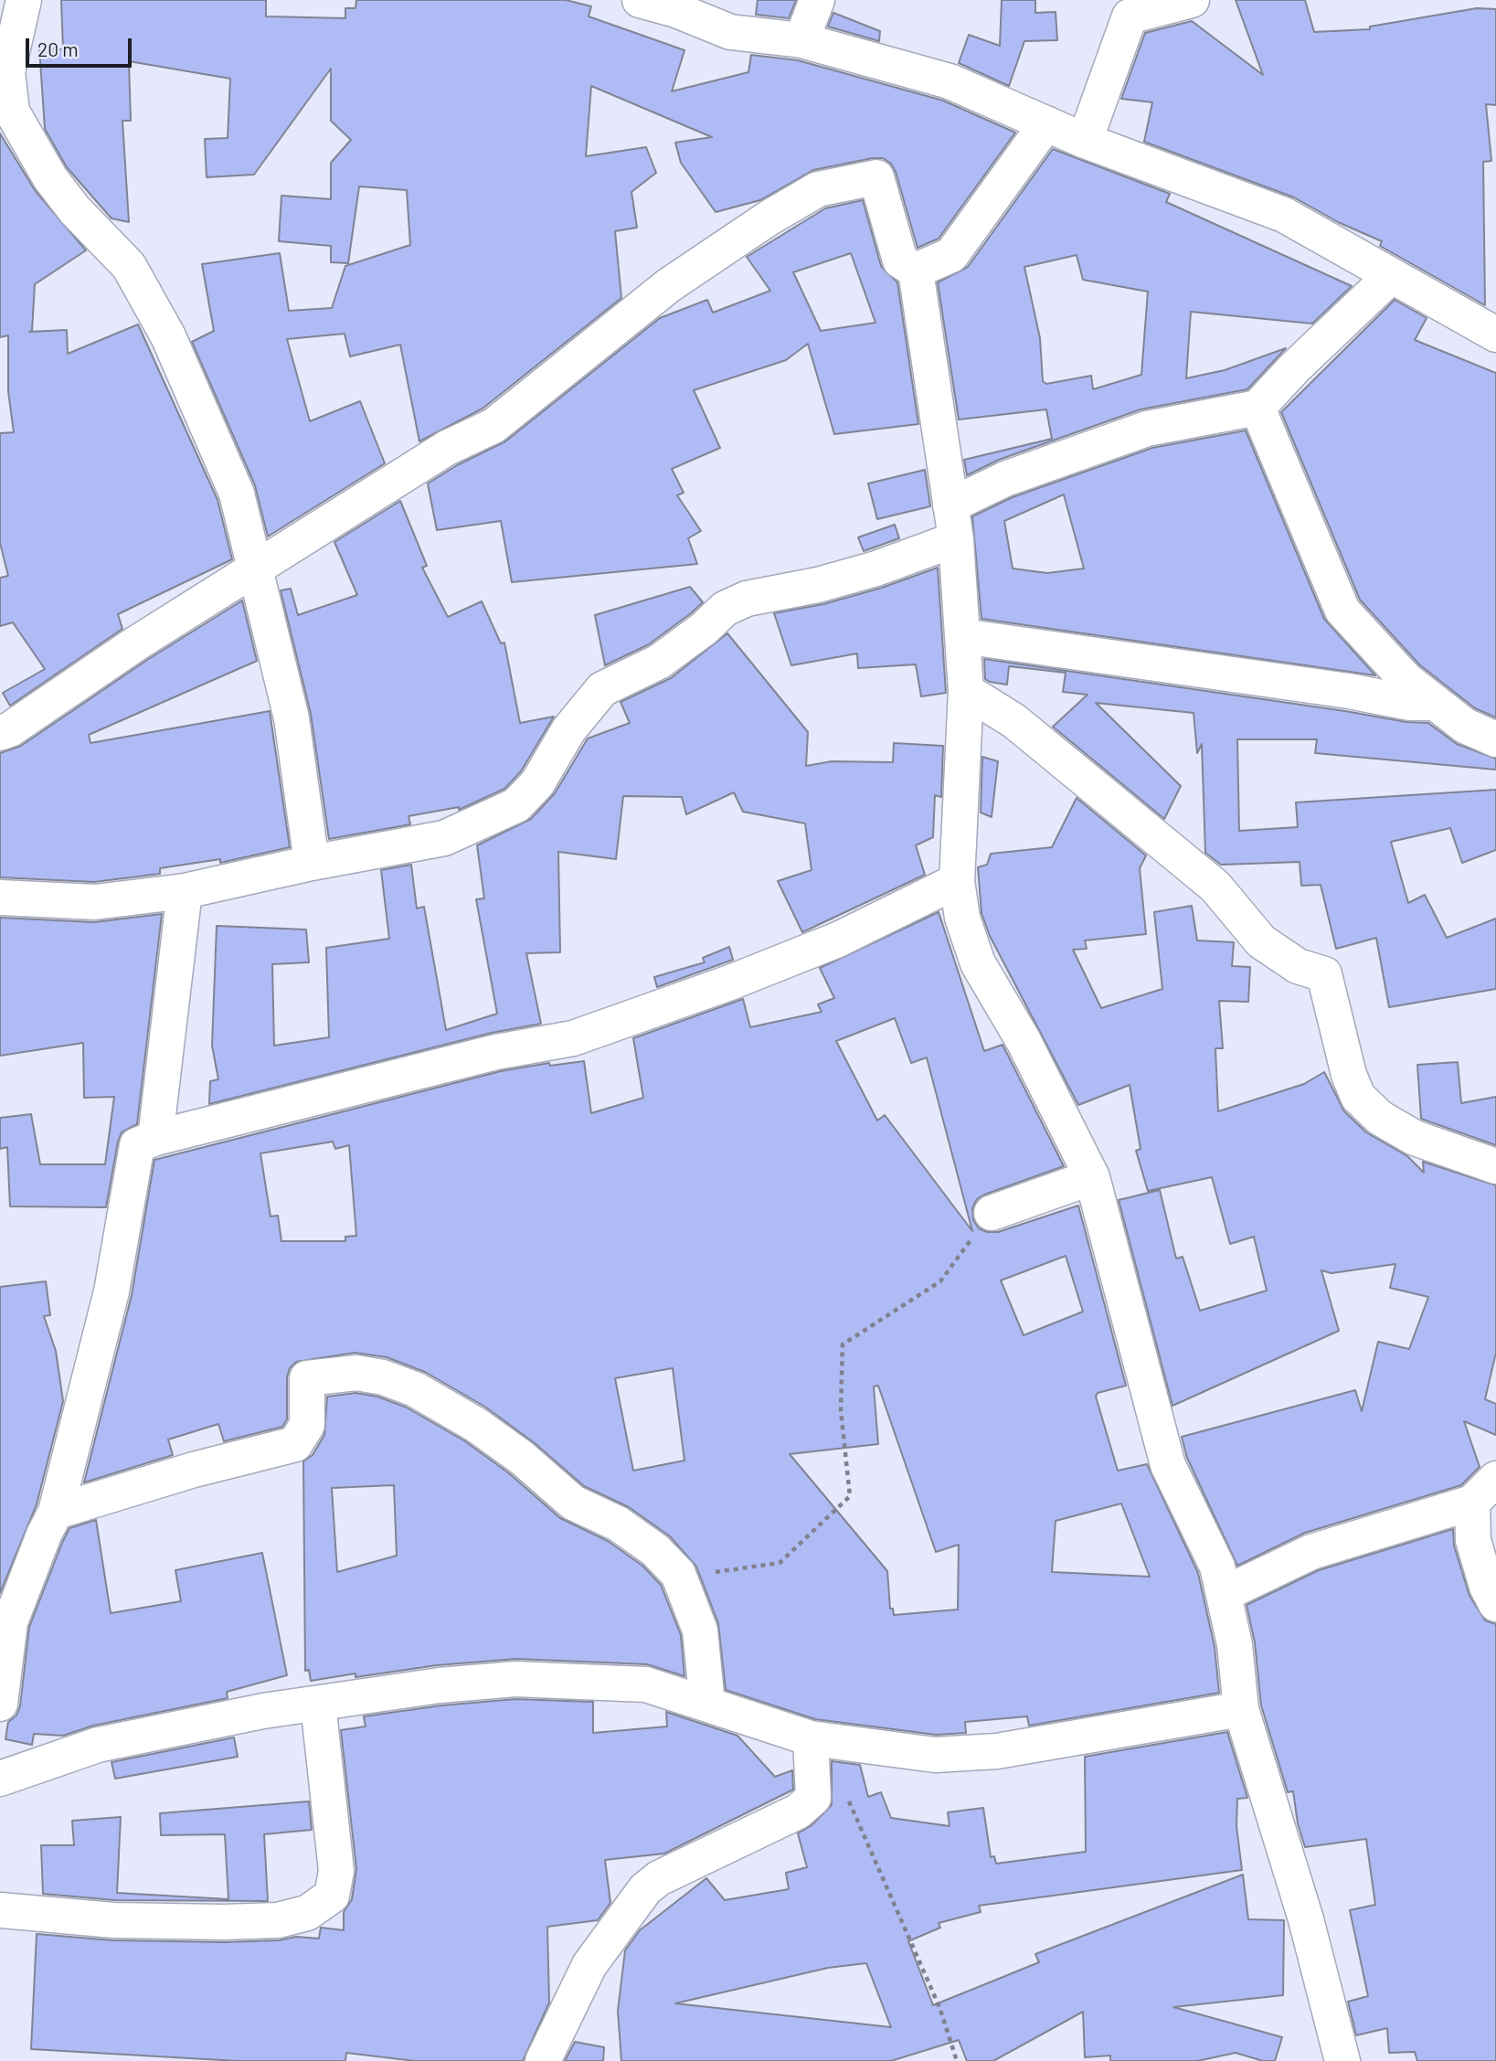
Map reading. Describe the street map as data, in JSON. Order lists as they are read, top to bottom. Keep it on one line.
{"scale_bar":"20 m"}
